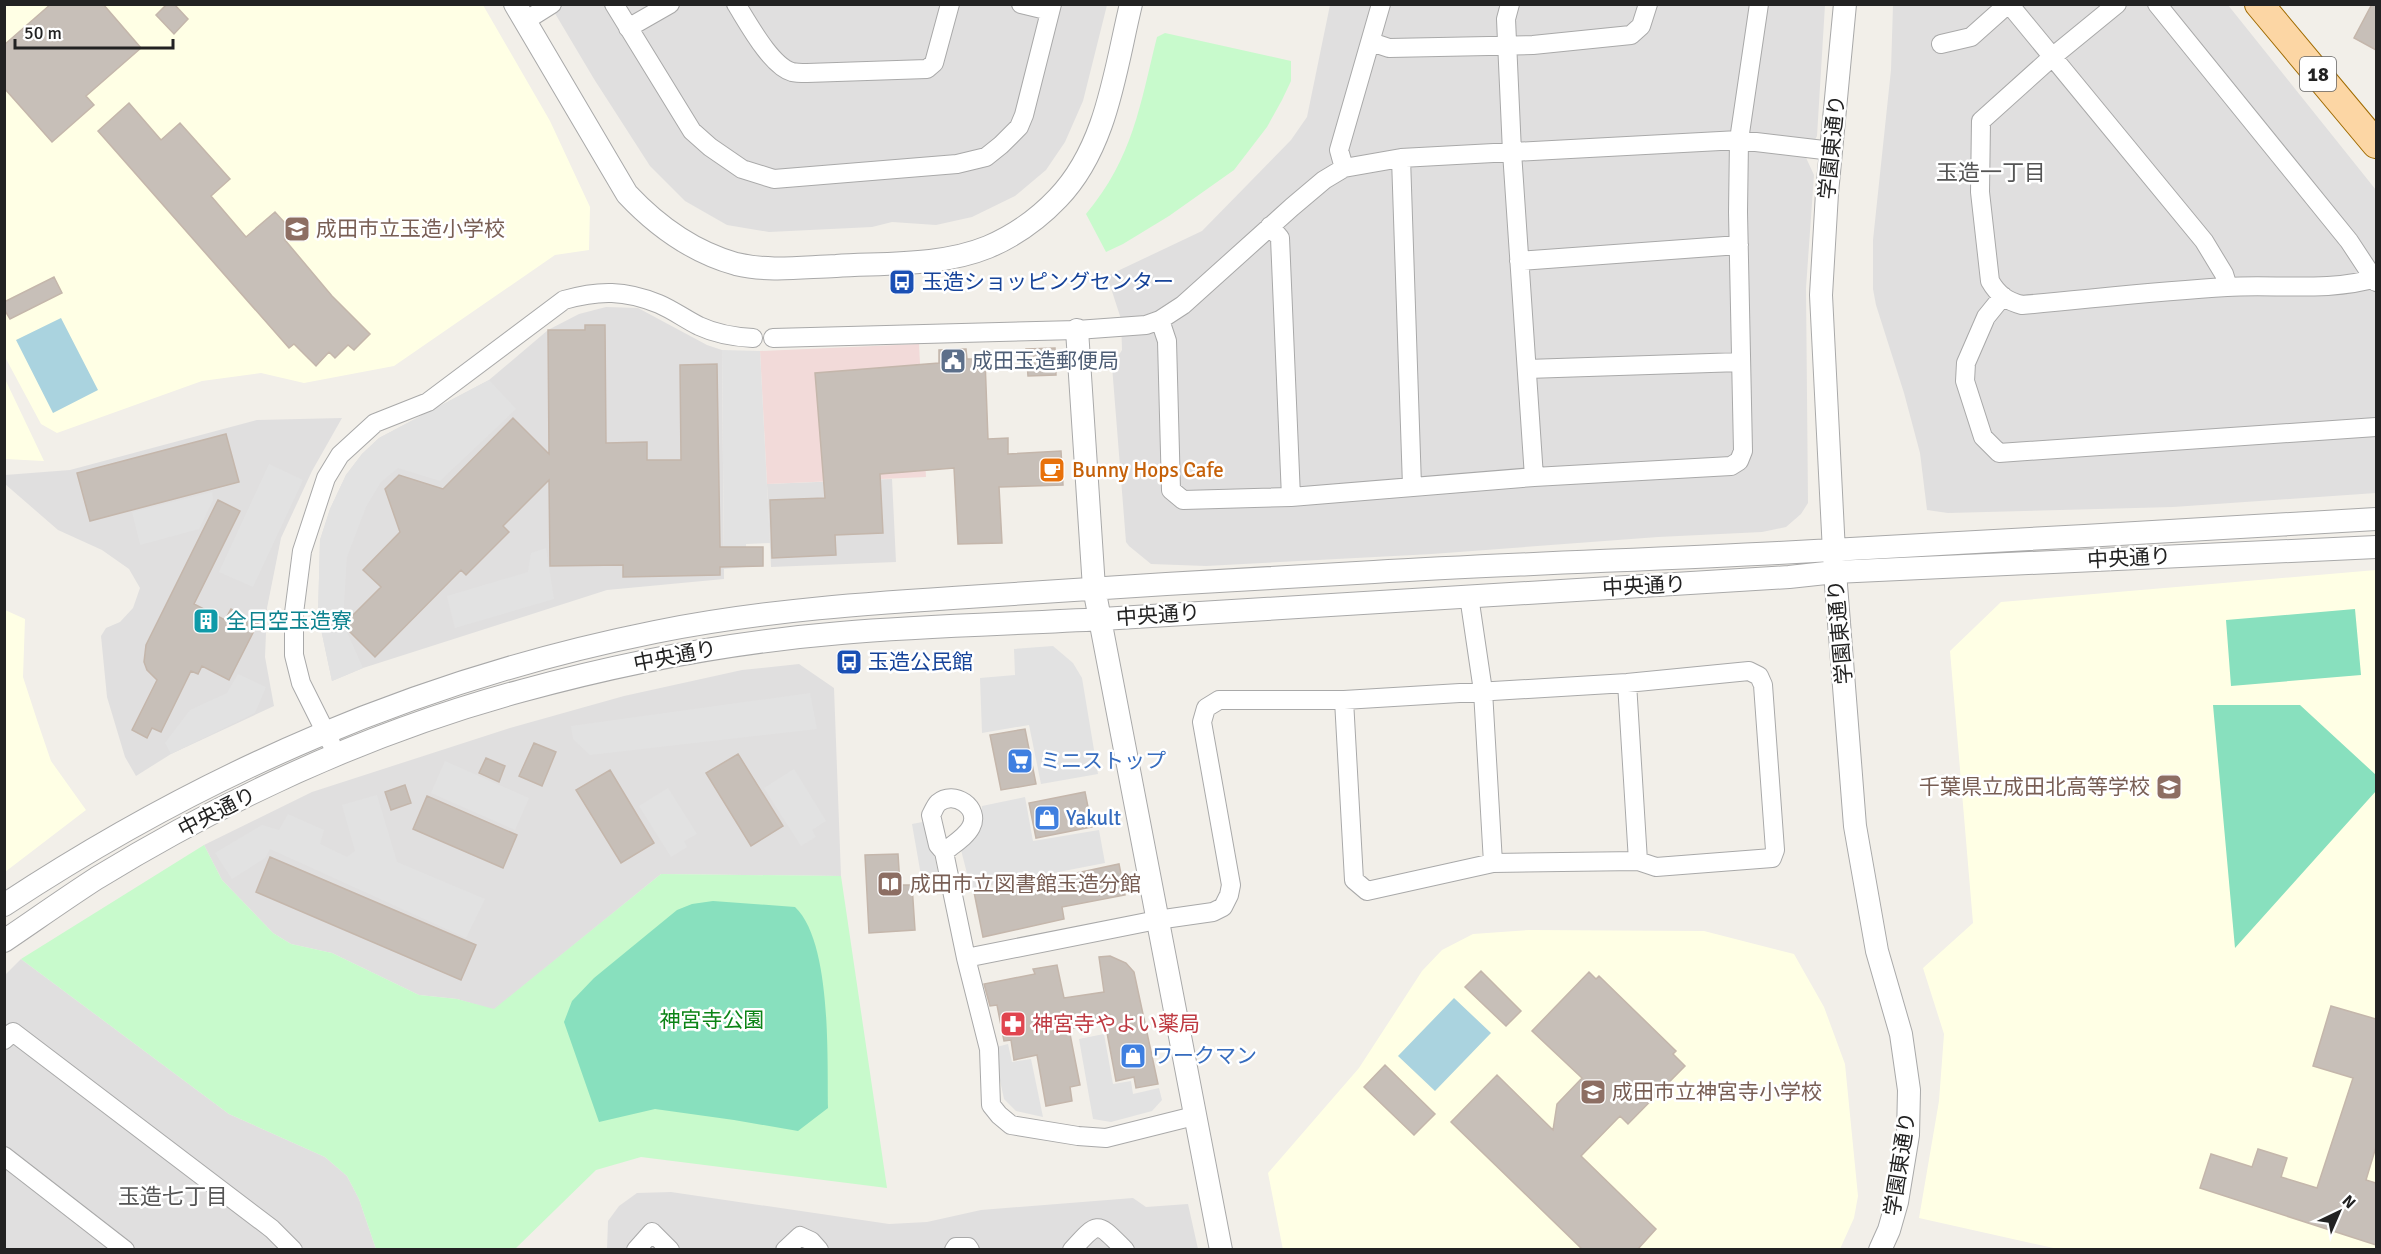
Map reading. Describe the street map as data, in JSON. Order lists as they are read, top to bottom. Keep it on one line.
{"streets":{"main road":["18"],"street":["学園東通り","中央通り"]},"crossings":[["学園東通り","中央通り"]],"districts":["玉造一丁目","玉造七丁目"],"parks":["神宮寺公園"],"places":{"school or university":["成田市立玉造小学校","千葉県立成田北高等学校","成田市立神宮寺小学校"],"bus stop":["玉造ショッピングセンター","玉造公民館"],"public building":["成田玉造郵便局"],"cafe":["Bunny Hops Cafe"],"building":["全日空玉造寮"],"supermarket":["ミニストップ"],"shop":["Yakult","ワークマン"],"library":["成田市立図書館玉造分館"],"pharmacy":["神宮寺やよい薬局"]},"scale_bar":"50 m","north":"top right"}
